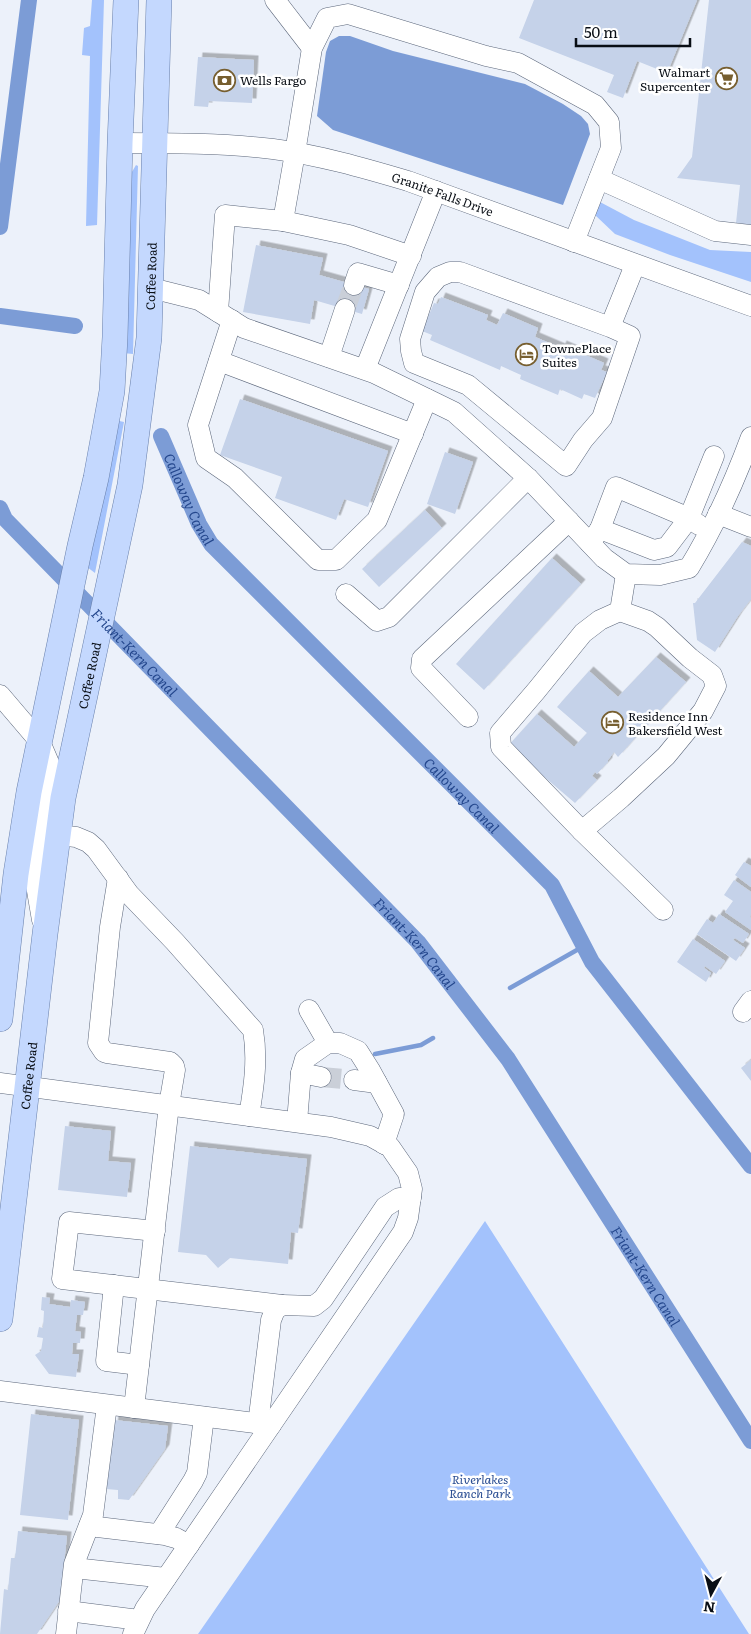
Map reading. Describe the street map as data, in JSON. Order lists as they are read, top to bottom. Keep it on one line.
{"streets":{"main road":["Coffee Road"],"street":["Granite Falls Drive"]},"crossings":[["Granite Falls Drive","Coffee Road"]],"water":["Calloway Canal","Friant-Kern Canal"],"parks":["Riverlakes Ranch Park"],"places":{"supermarket":["Walmart Supercenter"],"bank":["Wells Fargo"],"hotel":["TownePlace Suites","Residence Inn Bakersfield West"]},"scale_bar":"50 m","north":"bottom"}
